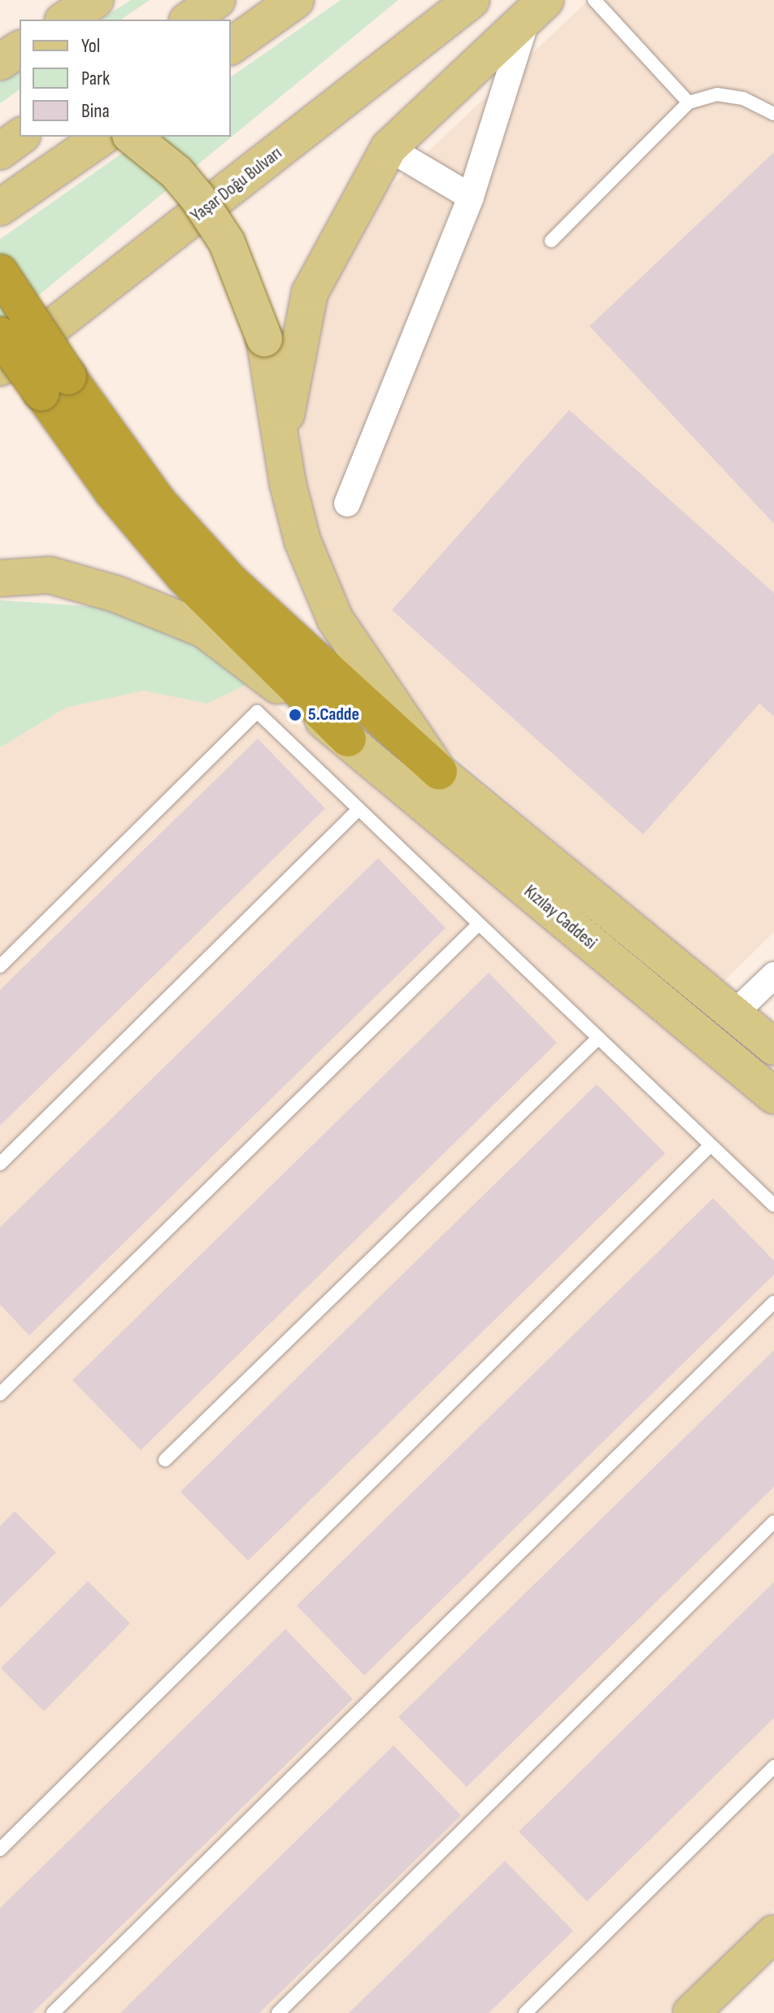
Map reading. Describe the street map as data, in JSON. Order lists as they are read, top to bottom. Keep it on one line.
{"streets":{"main road":["Yaşar Doğu Bulvarı","Kızılay Caddesi"]},"places":["5.Cadde"],"legend":["Yol","Park","Bina"]}
